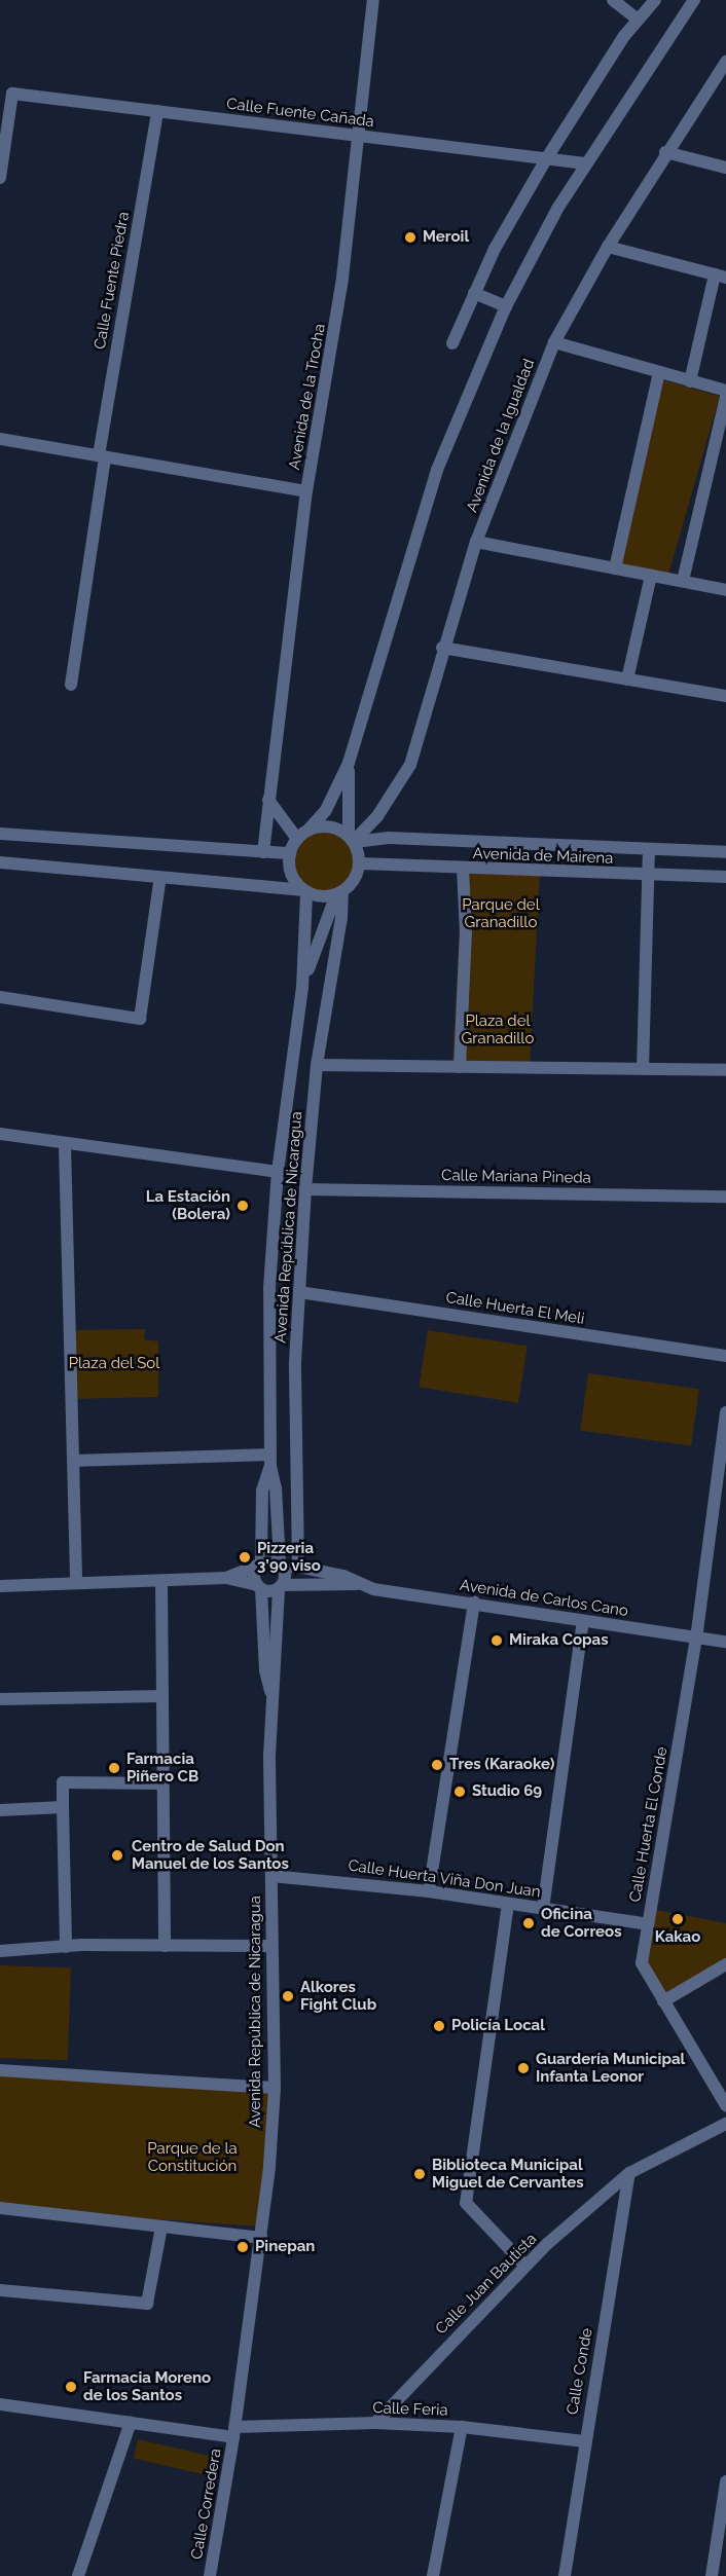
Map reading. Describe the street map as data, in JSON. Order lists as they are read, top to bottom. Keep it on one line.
{"streets":{"street":["Calle Fuente Cañada","Calle Fuente Piedra","Avenida de la Trocha","Avenida de la Igualdad","Avenida de Mairena","Calle Mariana Pineda","Avenida República de Nicaragua","Calle Huerta El Meli","Avenida de Carlos Cano","Calle Huerta El Conde","Calle Huerta Viña Don Juan","Calle Juan Bautista","Calle Conde","Calle Feria","Calle Corredera"]},"crossings":[["Calle Fuente Cañada","Calle Fuente Piedra"],["Calle Fuente Cañada","Avenida de la Trocha"],["Avenida de la Igualdad","Avenida de Mairena"],["Avenida de la Igualdad","Avenida República de Nicaragua"],["Avenida de Mairena","Avenida República de Nicaragua"],["Calle Mariana Pineda","Avenida República de Nicaragua"],["Avenida República de Nicaragua","Calle Huerta El Meli"],["Avenida República de Nicaragua","Avenida de Carlos Cano"],["Avenida República de Nicaragua","Calle Huerta Viña Don Juan"],["Avenida República de Nicaragua","Calle Feria"],["Avenida República de Nicaragua","Calle Corredera"],["Avenida de Carlos Cano","Calle Huerta El Conde"],["Calle Huerta El Conde","Calle Huerta Viña Don Juan"],["Calle Juan Bautista","Calle Conde"],["Calle Juan Bautista","Calle Feria"],["Calle Conde","Calle Feria"],["Calle Feria","Calle Corredera"]],"parks":["Parque del Granadillo","Plaza del Granadillo","Plaza del Sol","Parque de la Constitución"],"places":["Meroil","La Estación (Bolera)","Pizzeria 3’90 viso","Miraka Copas","Tres (Karaoke)","Farmacia Piñero CB","Studio 69","Centro de Salud Don Manuel de los Santos","Kakao","Oficina de Correos","Alkores Fight Club","Policía Local","Guardería Municipal Infanta Leonor","Biblioteca Municipal Miguel de Cervantes","Pinepan","Farmacia Moreno de los Santos"]}
